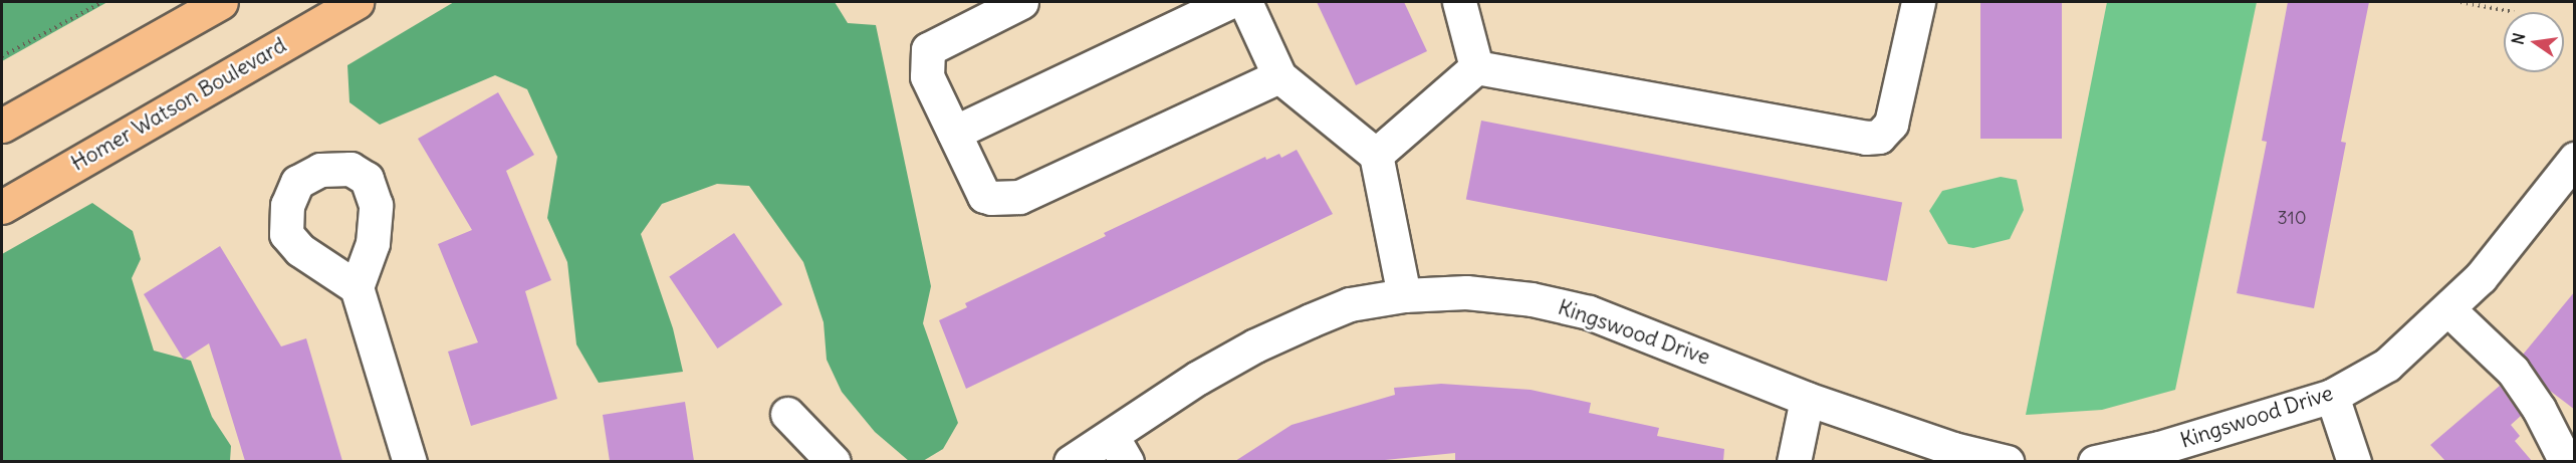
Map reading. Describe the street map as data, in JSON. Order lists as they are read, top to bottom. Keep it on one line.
{"streets":{"main road":["Homer Watson Boulevard"],"street":["Kingswood Drive"]},"house_numbers":["310"],"north":"left"}
